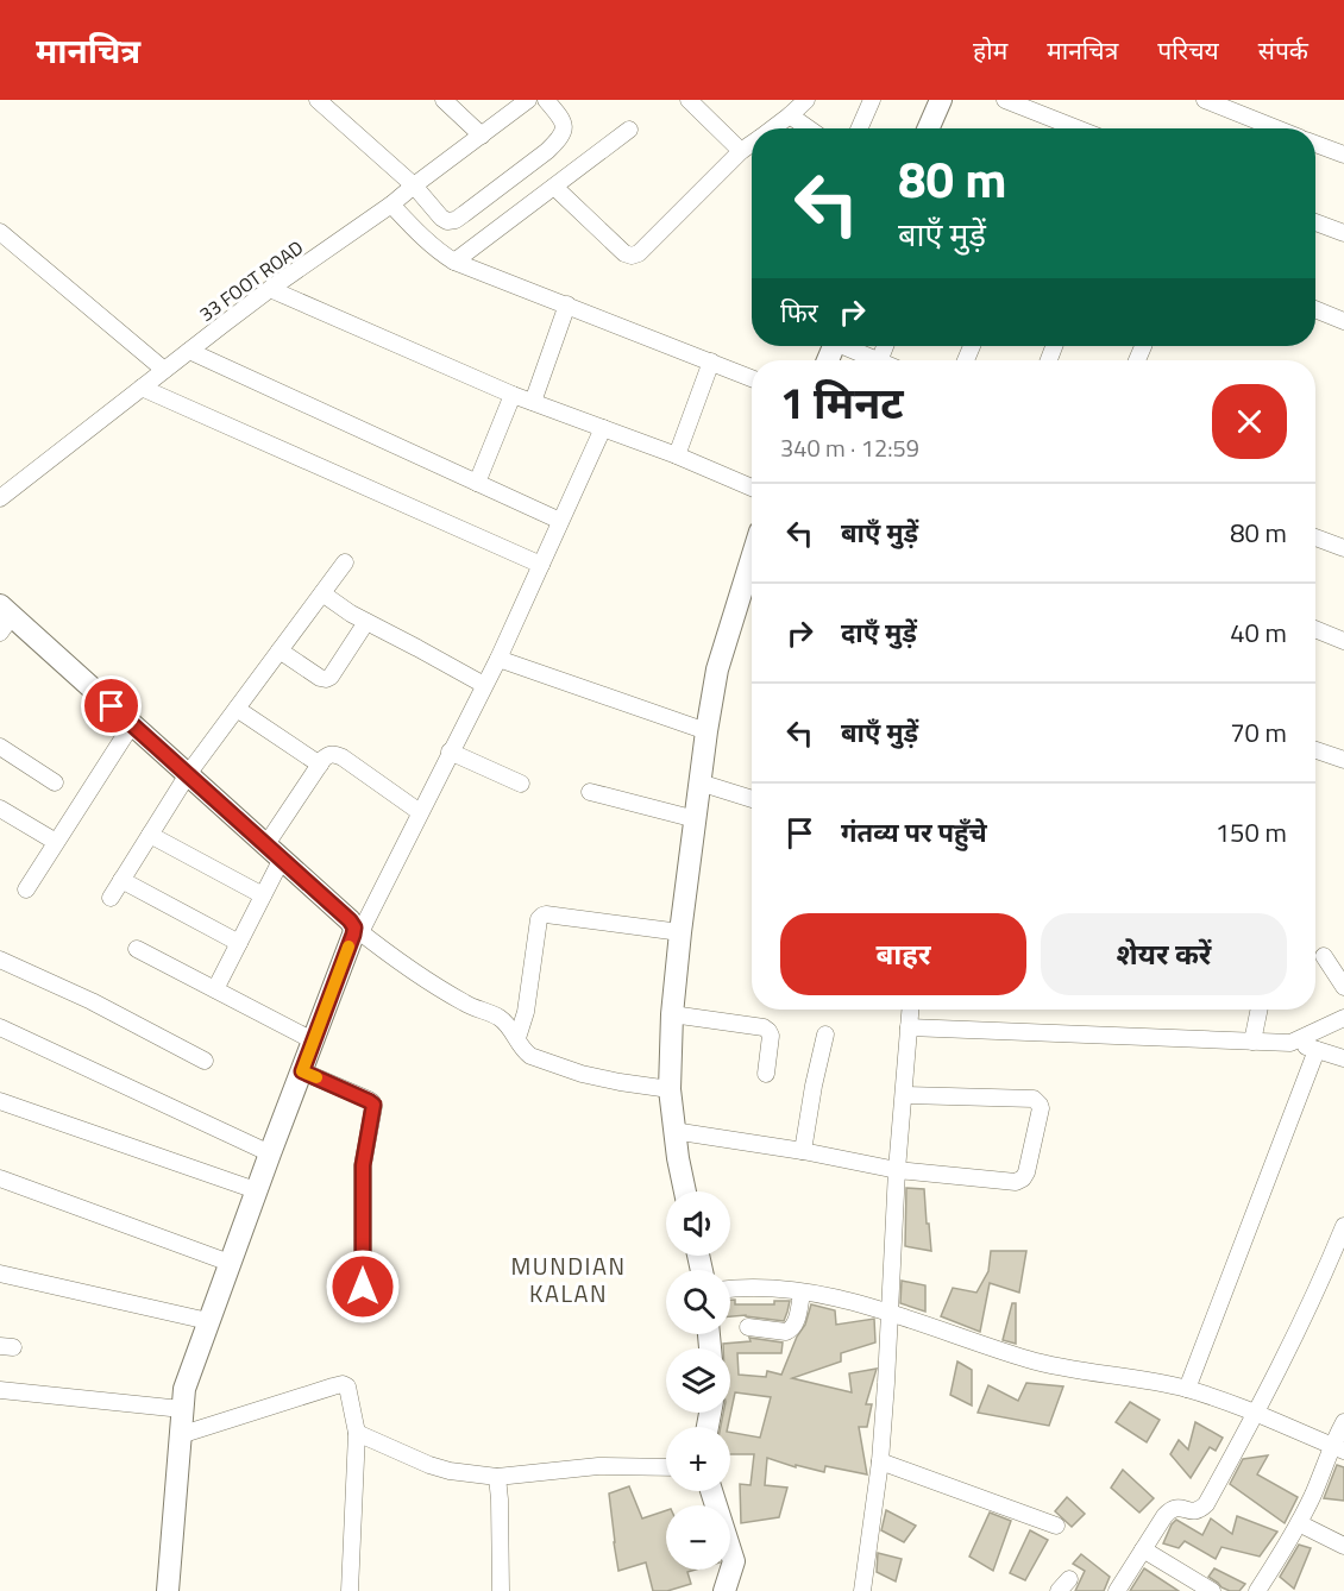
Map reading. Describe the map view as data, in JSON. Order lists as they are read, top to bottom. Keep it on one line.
{"streets":{"street":["33 FOOT ROAD"]},"districts":["MUNDIAN KALAN"],"page":{"header":"मानचित्र","nav":["होम","मानचित्र","परिचय","संपर्क"],"turn":["80 m","बाएँ मुड़ें"],"then":"फिर","heading":["1 मिनट","340 m · 12:59"],"list":[{"name":"बाएँ मुड़ें","value":"80 m"},{"name":"दाएँ मुड़ें","value":"40 m"},{"name":"बाएँ मुड़ें","value":"70 m"},{"name":"गंतव्य पर पहुँचे","value":"150 m"}],"buttons":["बाहर","शेयर करें"],"map_buttons":["+","−"]}}
